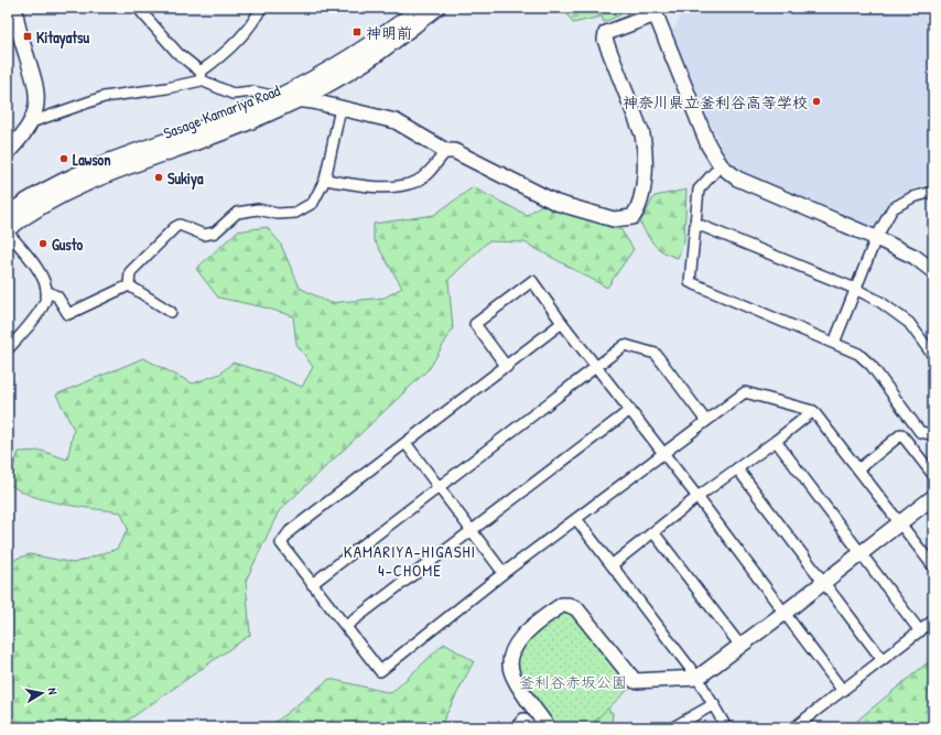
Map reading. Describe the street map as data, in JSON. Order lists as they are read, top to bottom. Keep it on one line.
{"streets":{"street":["Sasage Kamariya Road"]},"districts":["KAMARIYA-HIGASHI 4-CHOME"],"parks":["釜利谷赤坂公園"],"places":{"transit":["神明前","Kitayatsu"],"other":["神奈川県立釜利谷高等学校","Lawson","Sukiya","Gusto"]},"north":"right"}
